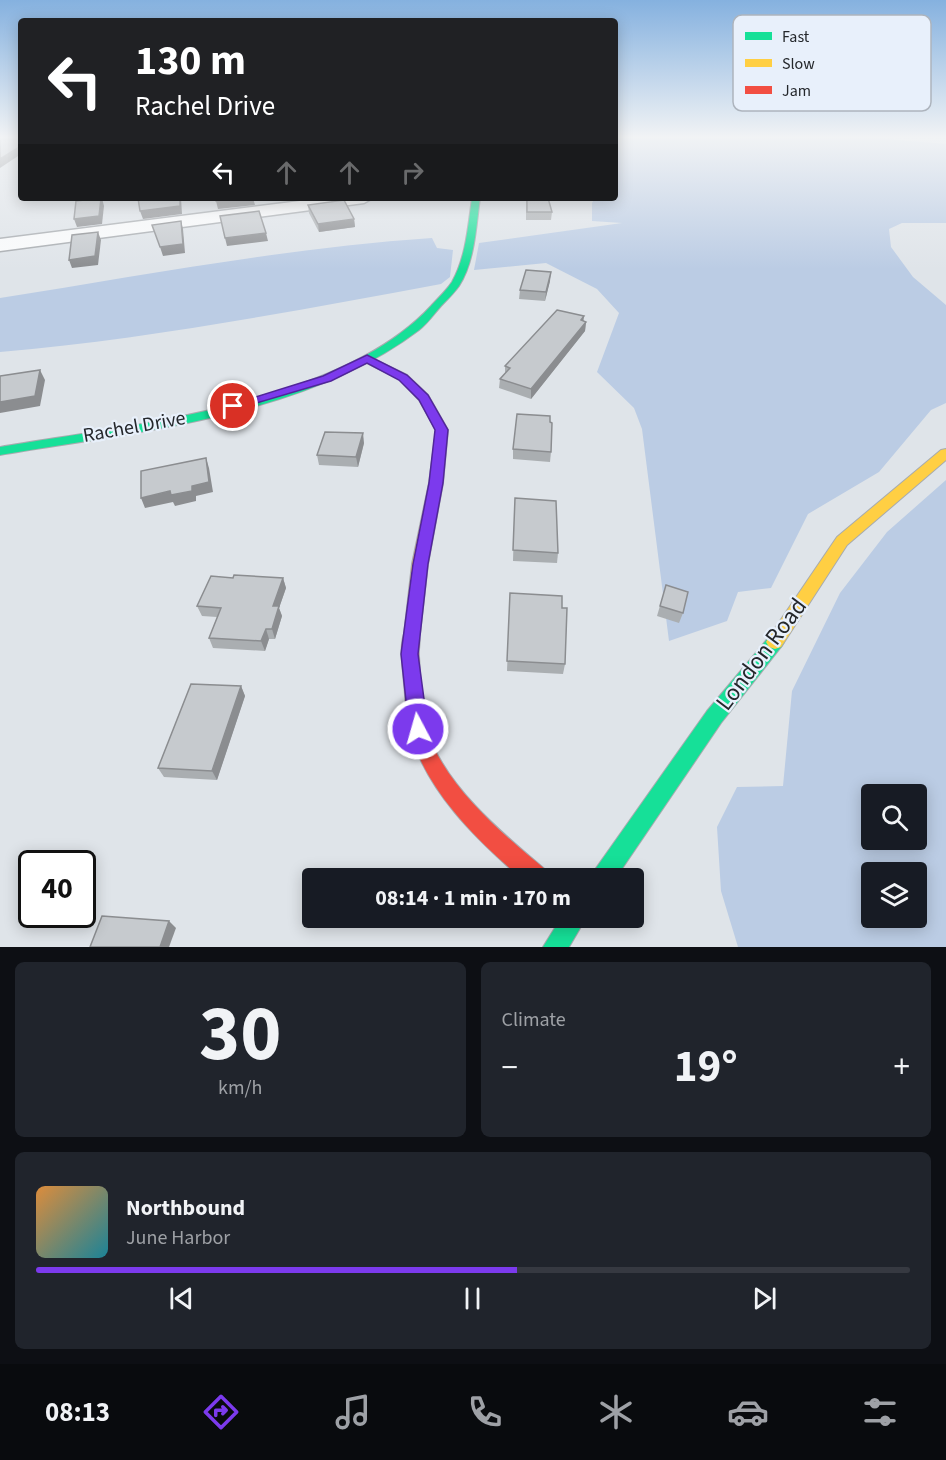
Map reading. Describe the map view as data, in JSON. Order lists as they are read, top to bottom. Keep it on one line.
{"streets":{"street":["Rachel Drive","London Road"]},"legend":["Fast","Slow","Jam"],"page":{"turn":["130 m","Rachel Drive"],"limit":"40","trip":"08:14 · 1 min · 170 m","tile":[["30","km/h"],"Climate"],"heat":["−","19°","+"],"song":["Northbound","June Harbor"],"tabs":"08:13"}}
